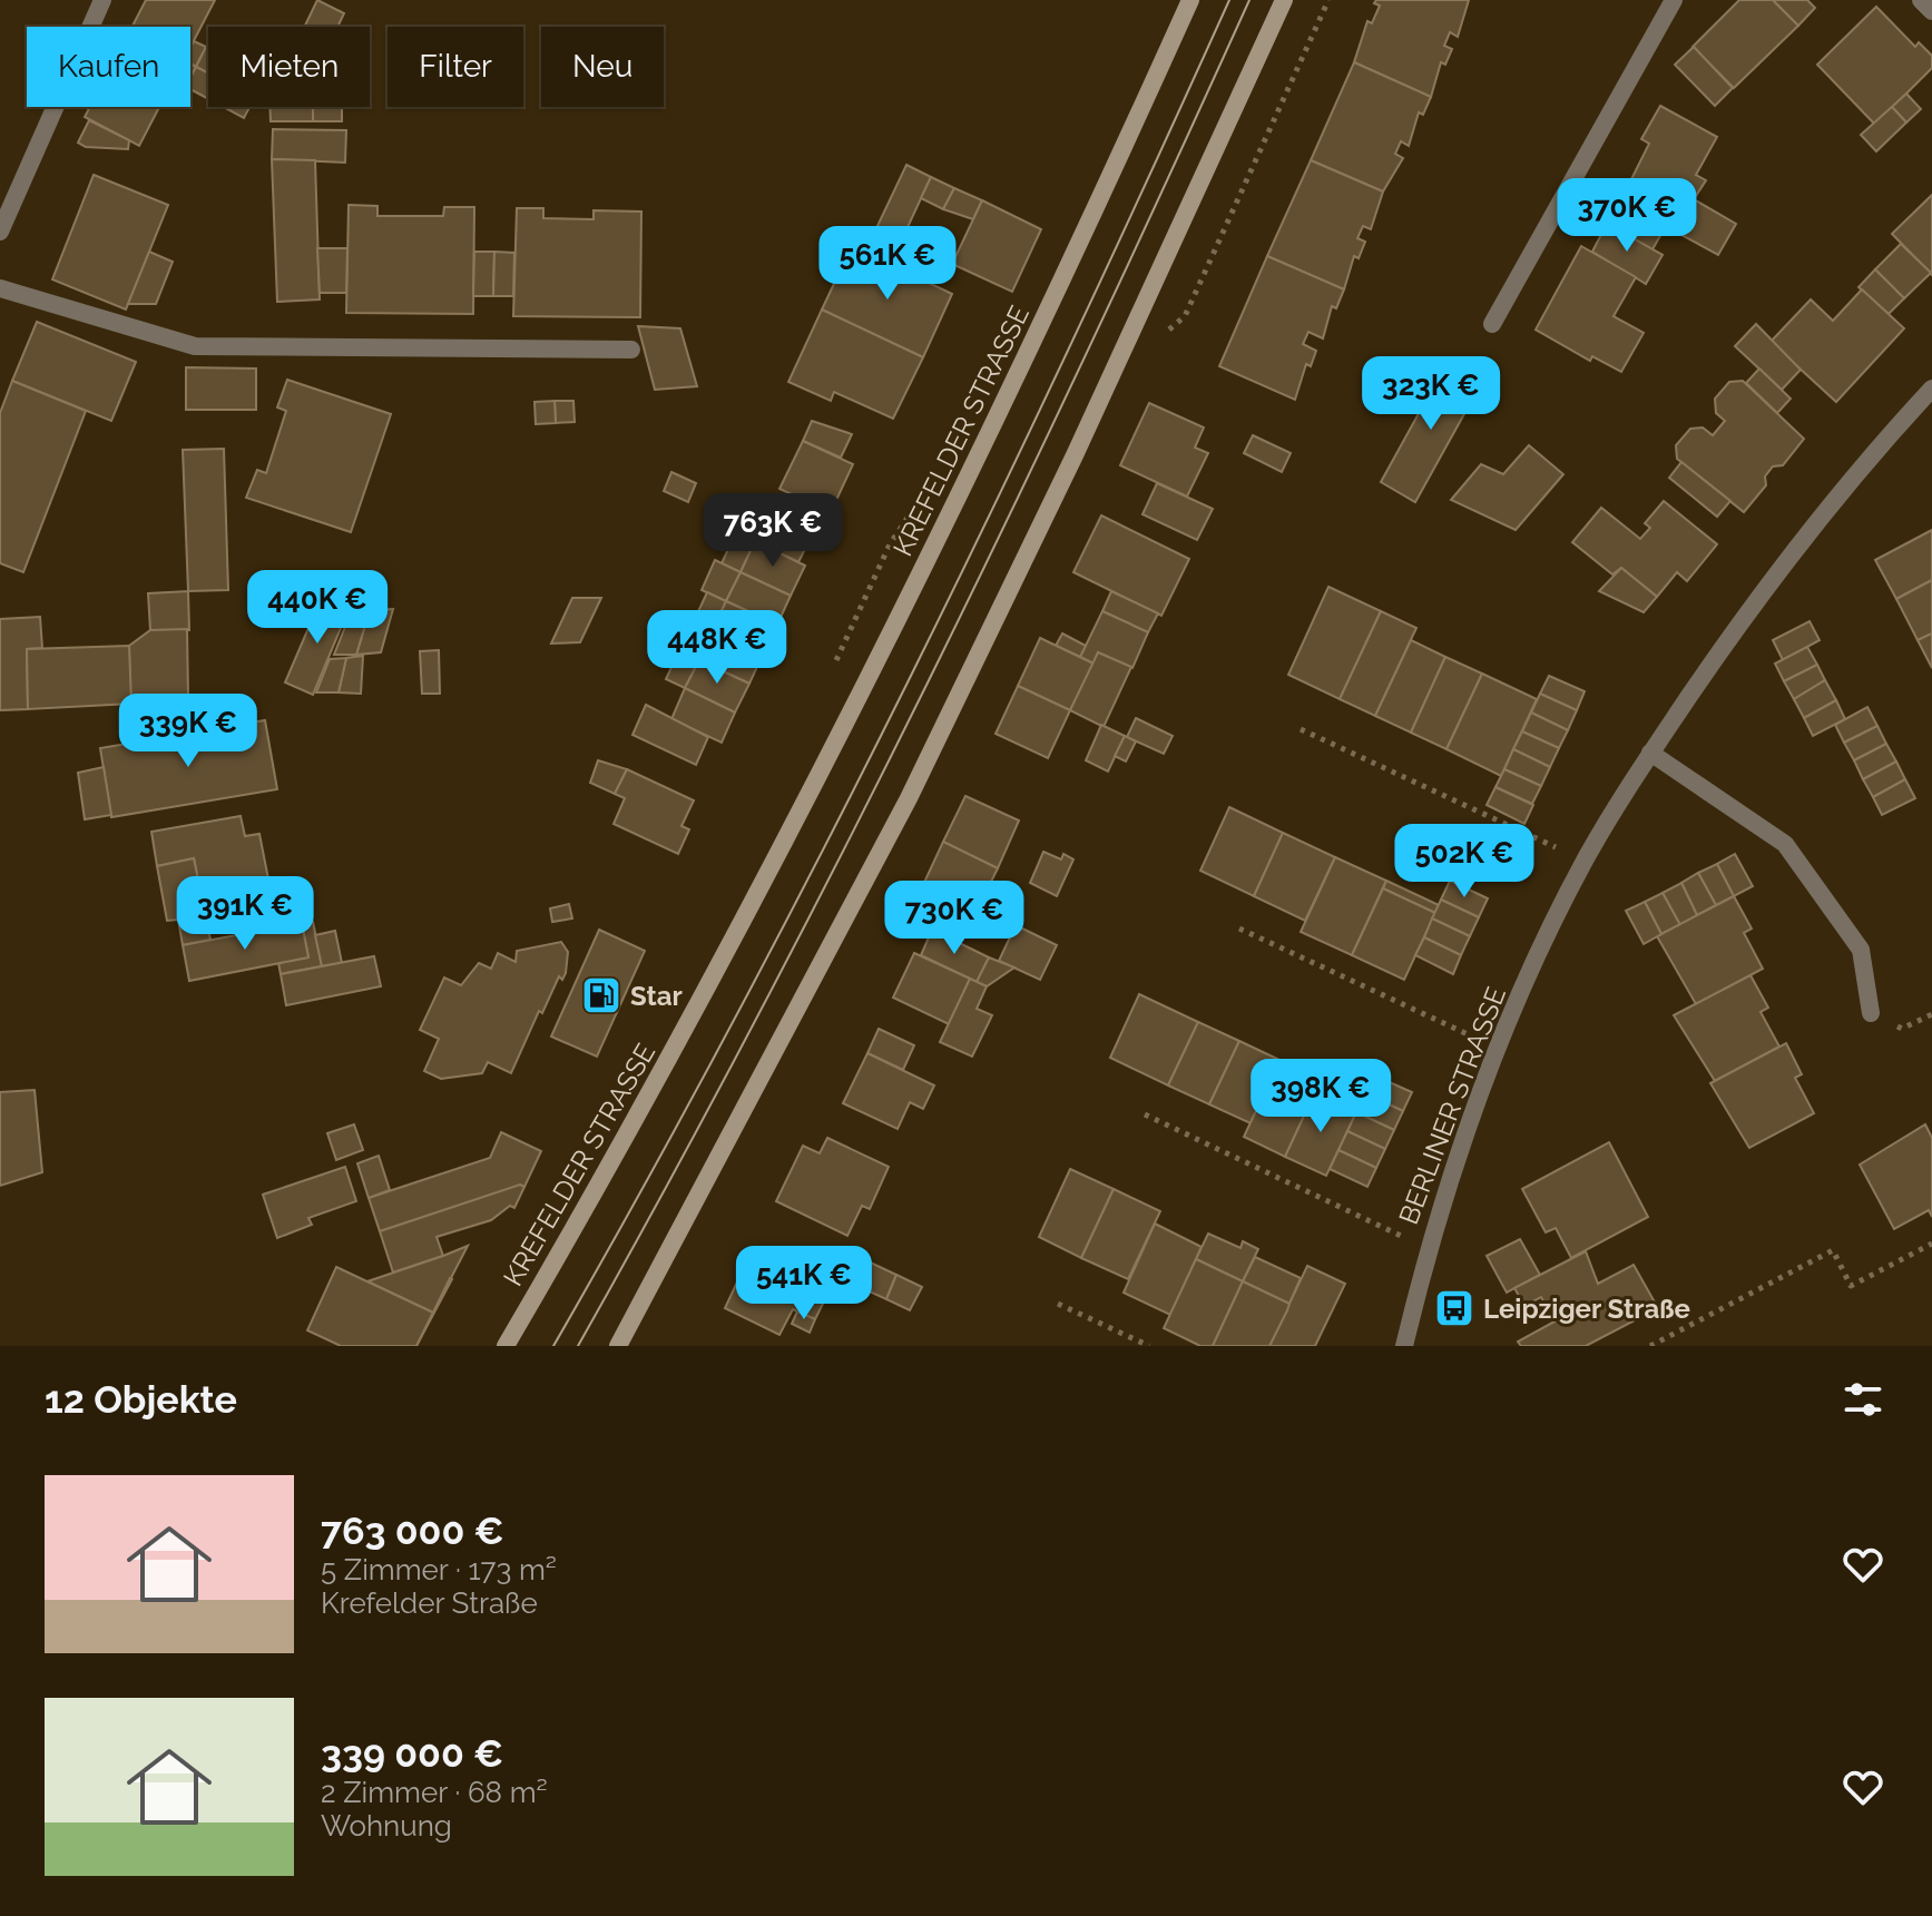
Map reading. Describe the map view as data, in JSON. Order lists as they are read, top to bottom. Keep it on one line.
{"streets":{"main road":["KREFELDER STRASSE"],"street":["BERLINER STRASSE"]},"places":{"fuel station":["Star"],"bus stop":["Leipziger Straße"]},"page":{"chip":["Kaufen","Mieten","Filter","Neu"],"price":["370K €","561K €","323K €","763K €","440K €","448K €","339K €","502K €","391K €","730K €","398K €","541K €"],"heading":"12 Objekte","list":[{"name":"763 000 €","note":"5 Zimmer · 173 m² · Krefelder Straße"},{"name":"339 000 €","note":"2 Zimmer · 68 m² · Wohnung"}]}}
